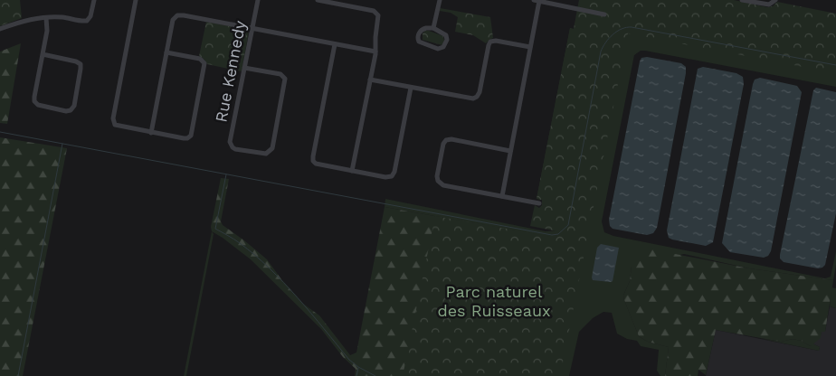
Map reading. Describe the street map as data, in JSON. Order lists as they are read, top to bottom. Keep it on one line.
{"streets":{"street":["Rue Kennedy"]},"parks":["Parc naturel des Ruisseaux"]}
